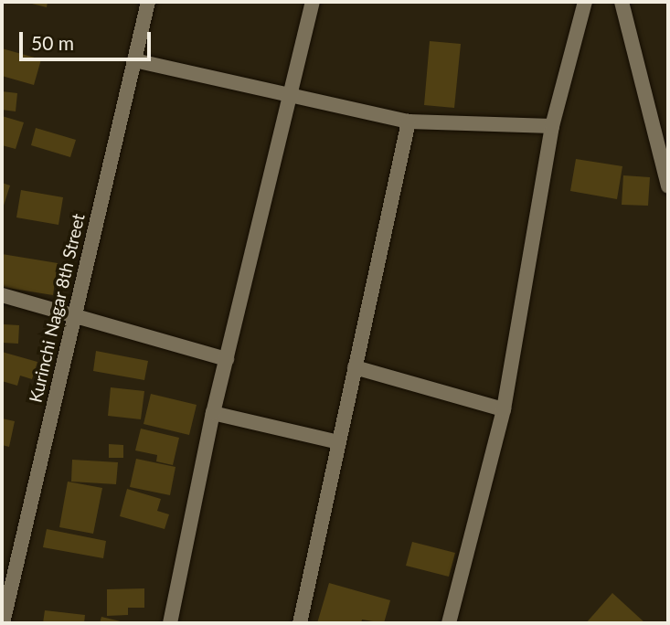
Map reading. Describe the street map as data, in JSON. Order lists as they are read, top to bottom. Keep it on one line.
{"streets":{"street":["Kurinchi Nagar 8th Street"]},"scale_bar":"50 m"}
